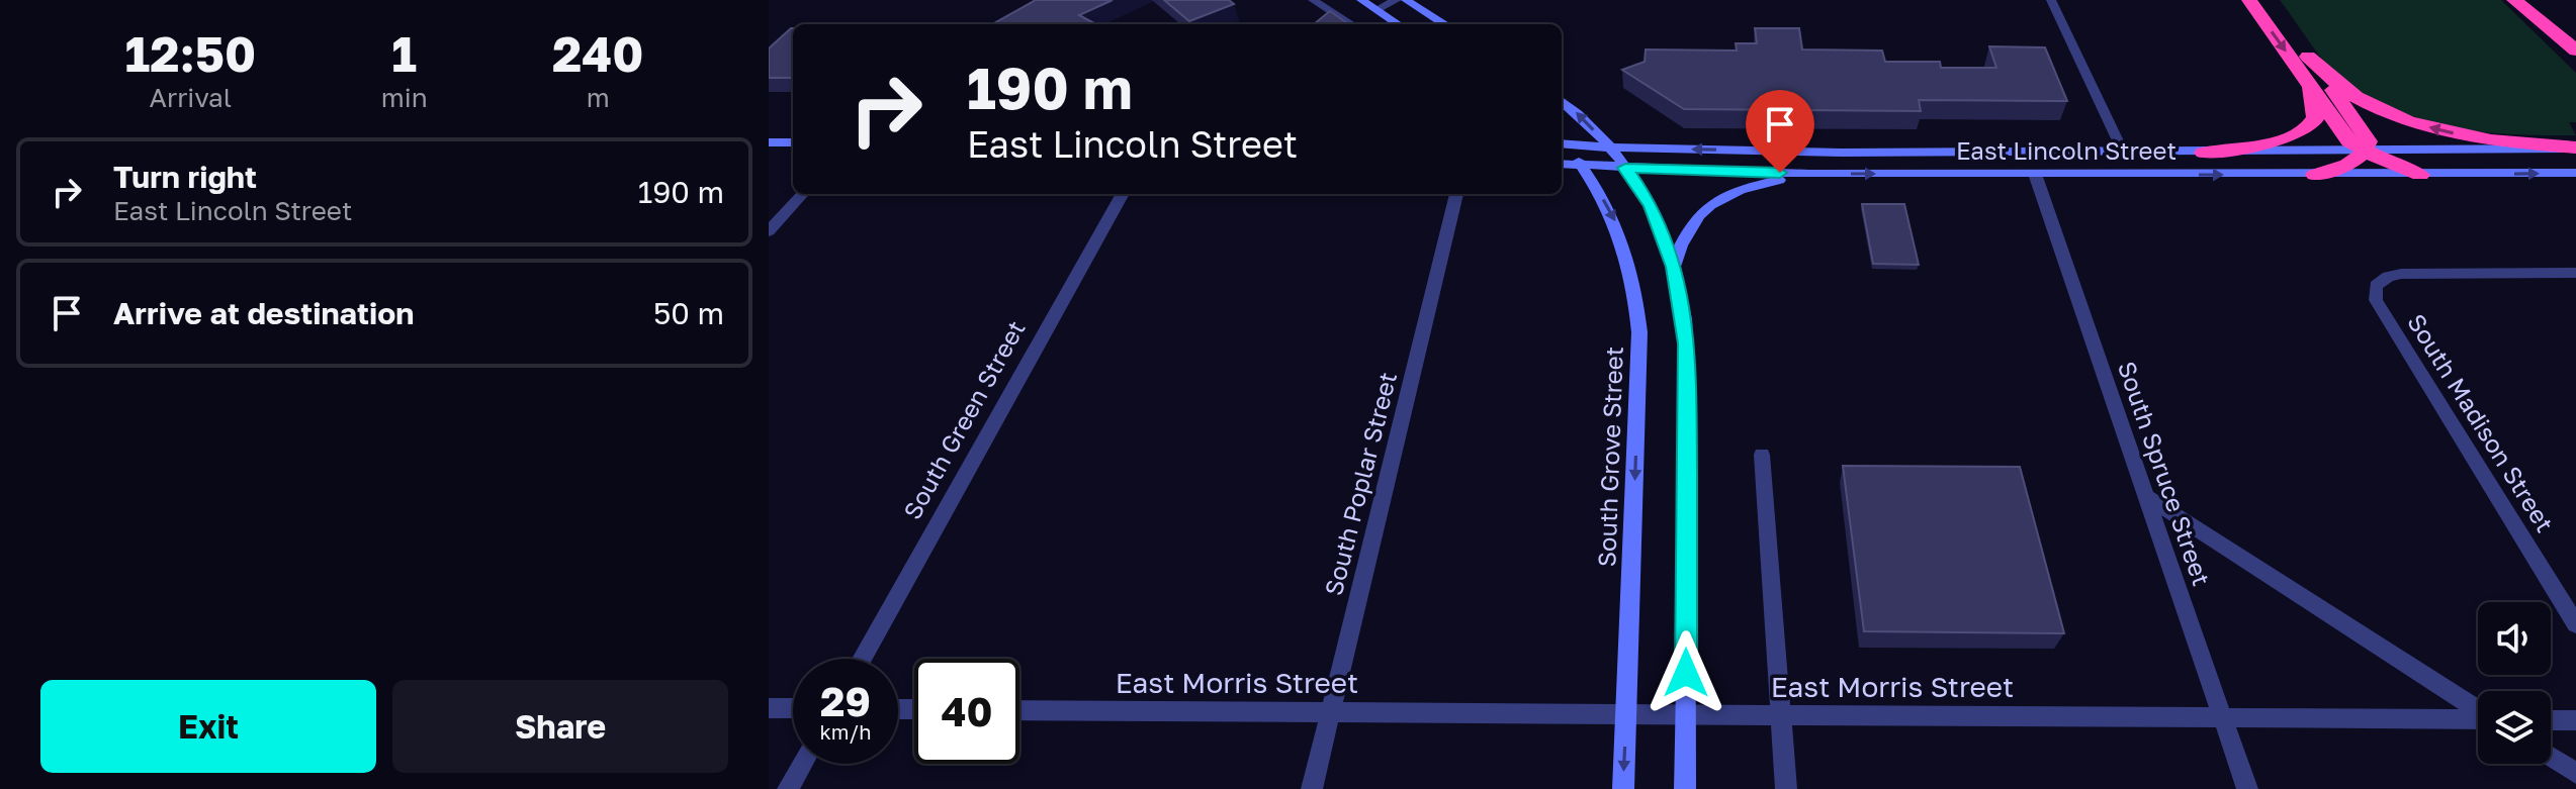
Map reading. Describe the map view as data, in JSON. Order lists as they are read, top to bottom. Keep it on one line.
{"streets":{"street":["East Lincoln Street","South Green Street","South Madison Street","South Grove Street","South Spruce Street","South Poplar Street","East Morris Street"]},"crossings":[["East Lincoln Street","South Grove Street"],["East Lincoln Street","South Spruce Street"],["South Grove Street","East Morris Street"],["South Spruce Street","East Morris Street"],["South Poplar Street","East Morris Street"]],"page":{"eta":["12:50","Arrival","1","min","240","m"],"turn":["190 m","East Lincoln Street"],"list":[{"name":"Turn right","note":"East Lincoln Street","value":"190 m"},{"name":"Arrive at destination","value":"50 m"}],"speed":"29 km/h","limit":"40","buttons":["Exit","Share"]}}
